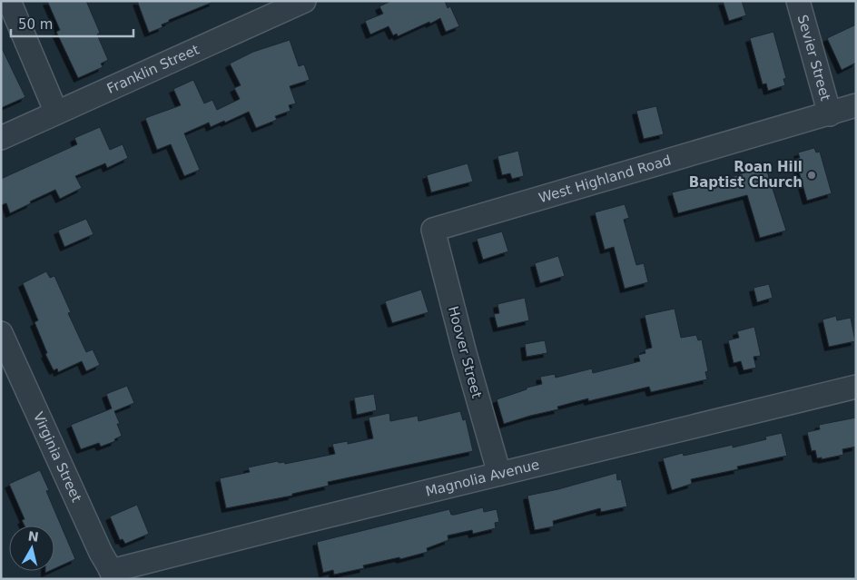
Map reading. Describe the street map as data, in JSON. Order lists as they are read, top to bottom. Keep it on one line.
{"streets":{"street":["Sevier Street","Franklin Street","West Highland Road","Hoover Street","Virginia Street","Magnolia Avenue"]},"crossings":[["Sevier Street","West Highland Road"],["West Highland Road","Hoover Street"],["Hoover Street","Magnolia Avenue"],["Virginia Street","Magnolia Avenue"]],"places":["Roan Hill Baptist Church"],"scale_bar":"50 m","north":"top"}
